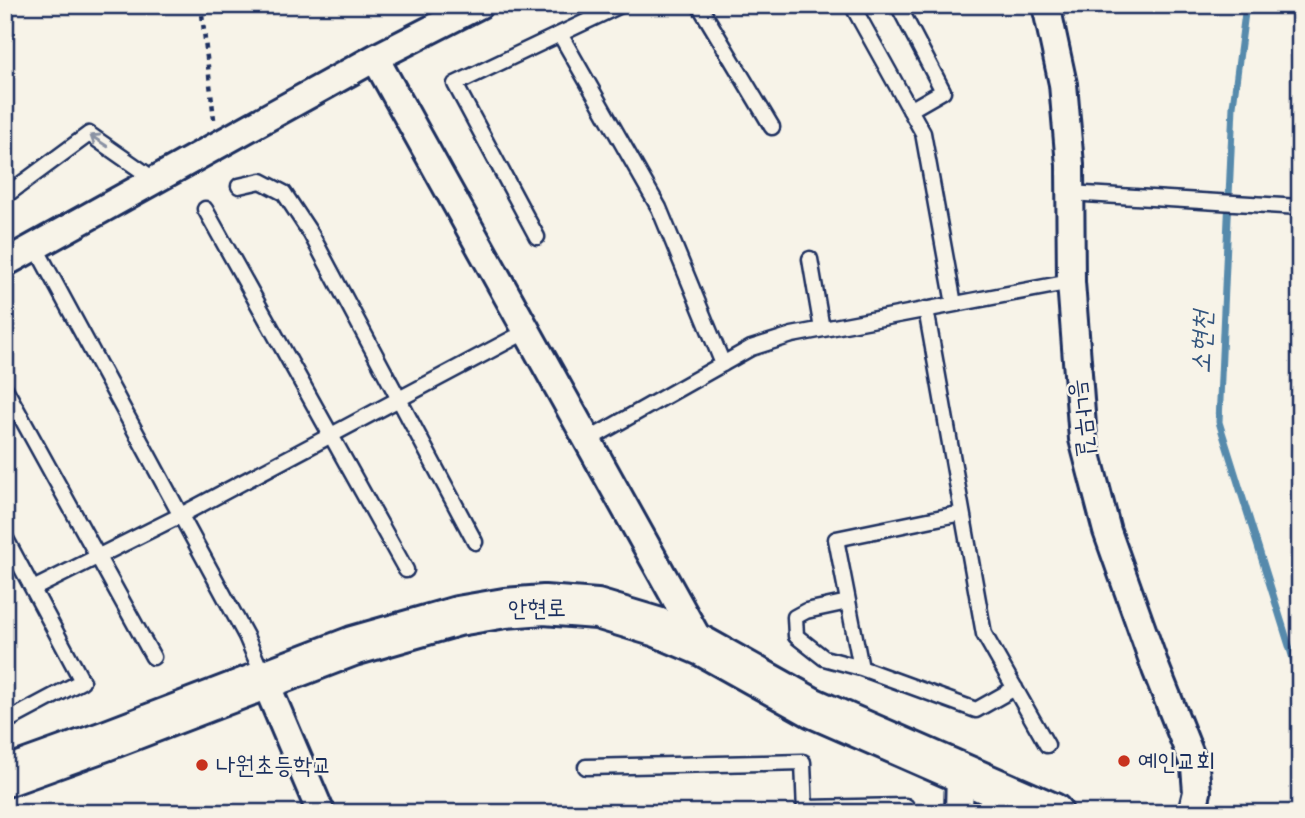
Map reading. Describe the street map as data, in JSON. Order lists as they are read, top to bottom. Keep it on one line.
{"streets":{"street":["등나무길","안현로"]},"water":["소현천"],"places":["예인교회","나원초등학교"]}
